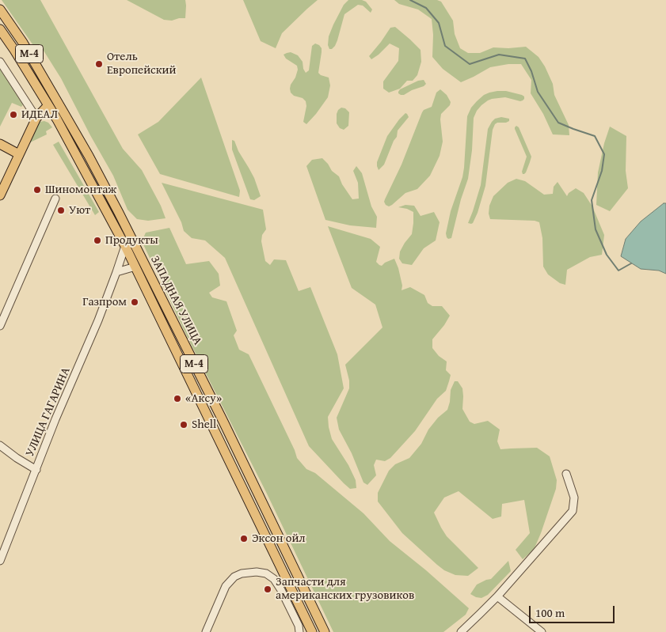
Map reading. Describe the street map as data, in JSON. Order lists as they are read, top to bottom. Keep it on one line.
{"streets":{"main road":["М-4","ЗАПАДНАЯ УЛИЦА"],"street":["УЛИЦА ГАГАРИНА"]},"crossings":[["ЗАПАДНАЯ УЛИЦА","УЛИЦА ГАГАРИНА"]],"places":["Отель Европейский","ИДЕАЛ","Шиномонтаж","Уют","Продукты","Газпром","«Аксу»","Shell","Эксон ойл","Запчасти для американских грузовиков"],"scale_bar":"100 m"}
